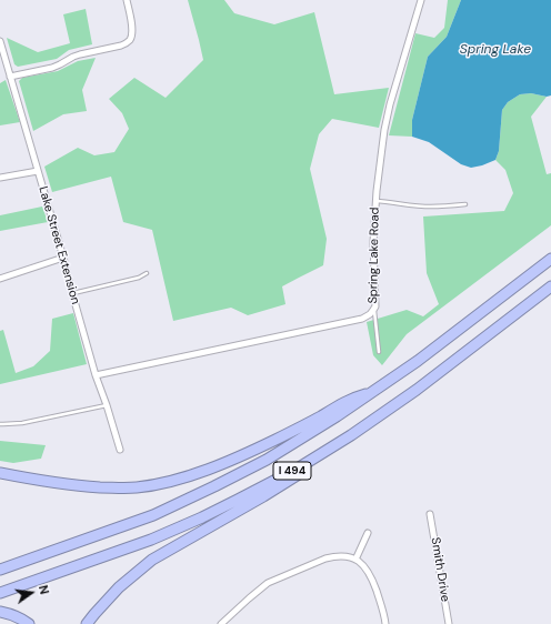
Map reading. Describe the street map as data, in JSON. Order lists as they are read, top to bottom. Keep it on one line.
{"streets":{"highway":["I 494"],"street":["Lake Street Extension","Spring Lake Road","Smith Drive"]},"crossings":[["Lake Street Extension","Spring Lake Road"]],"water":["Spring Lake"],"north":"right"}
